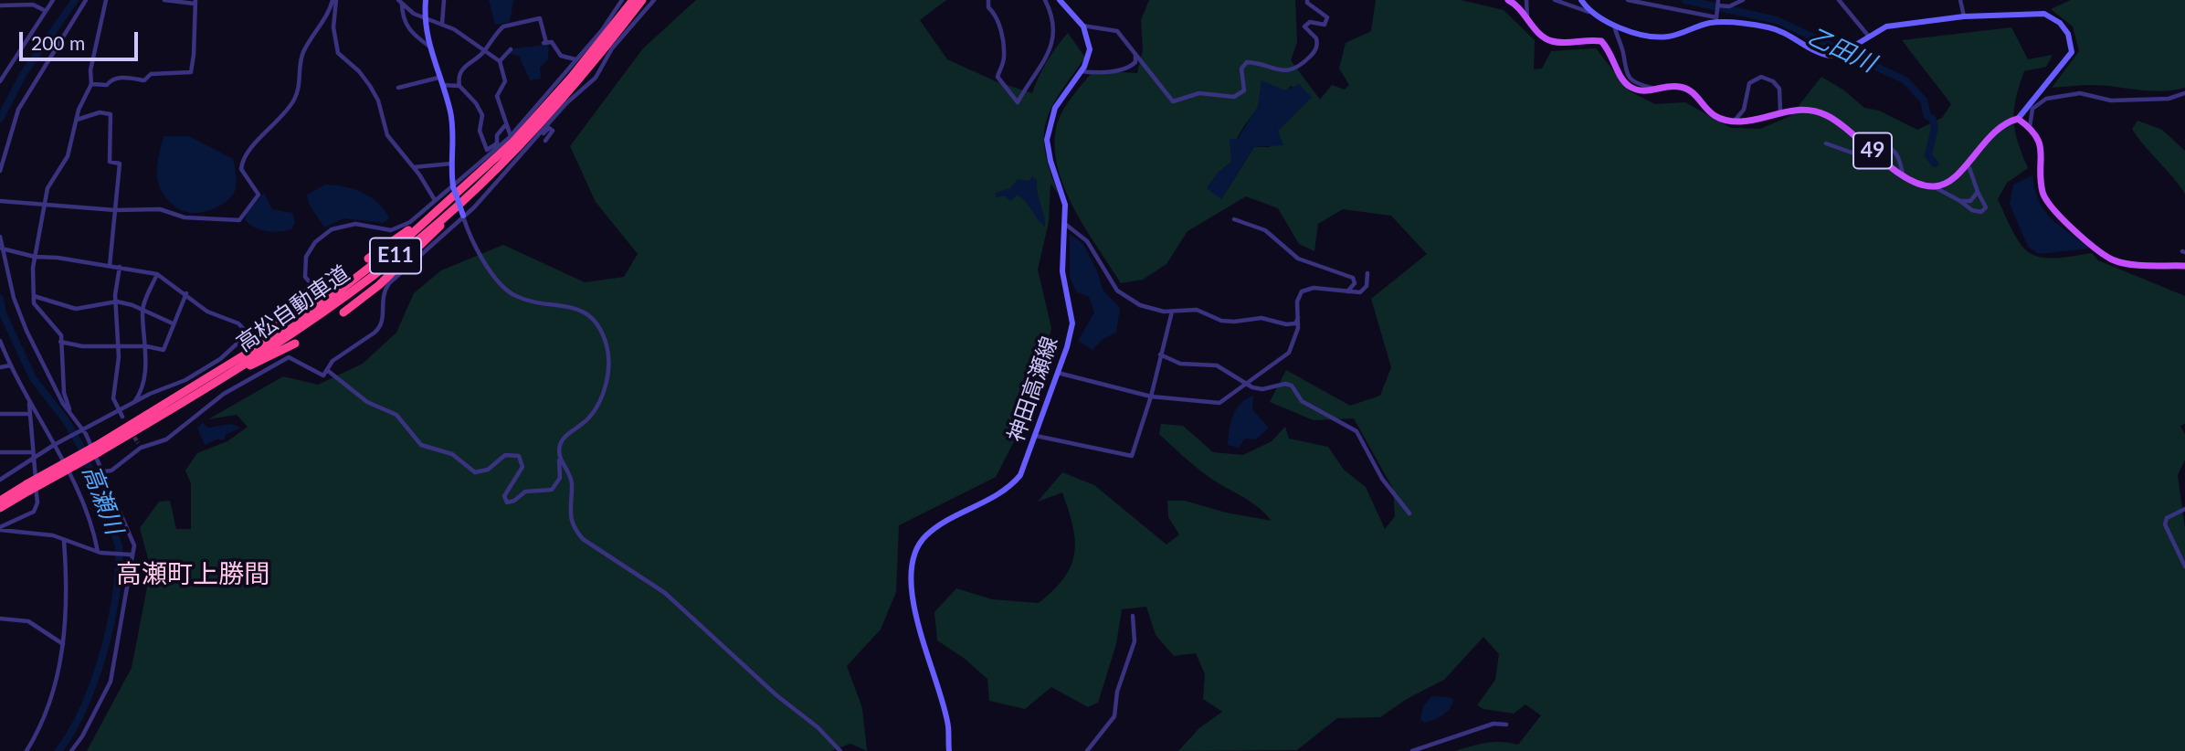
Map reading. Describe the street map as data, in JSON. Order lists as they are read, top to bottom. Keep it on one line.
{"streets":{"highway":["E11","高松自動車道"],"main road":["49"],"street":["神田高瀬線"]},"districts":["高瀬町上勝間"],"water":["乙田川","高瀬川"],"scale_bar":"200 m"}
